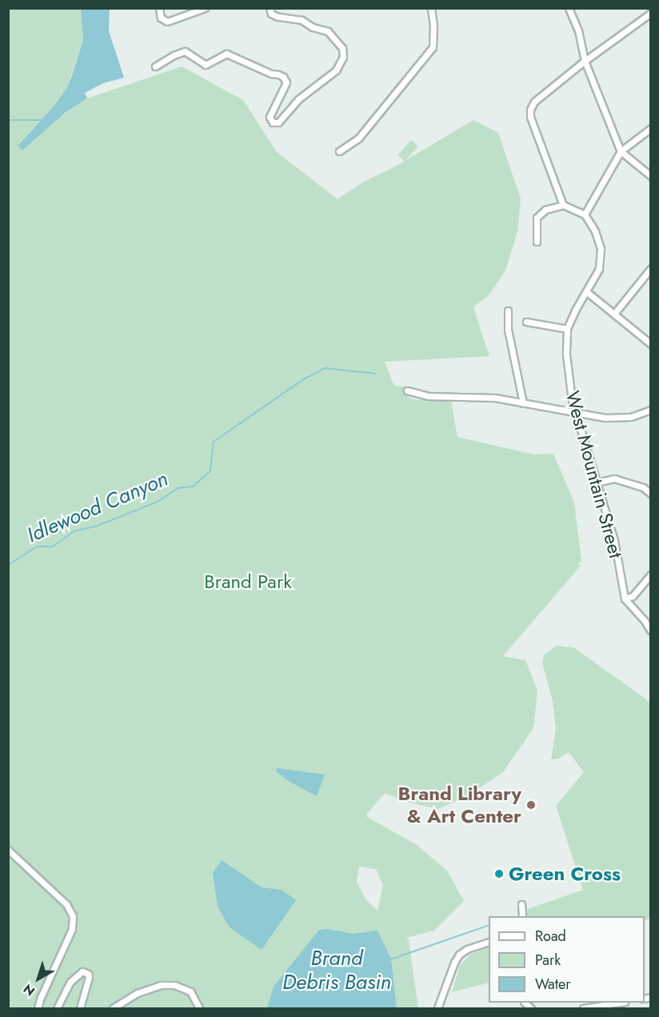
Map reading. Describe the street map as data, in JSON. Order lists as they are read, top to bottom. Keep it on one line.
{"streets":{"street":["West Mountain Street"]},"water":["Idlewood Canyon","Brand Debris Basin"],"parks":["Brand Park"],"places":["Brand Library & Art Center","Green Cross"],"legend":["Road","Park","Water"],"north":"bottom left"}
